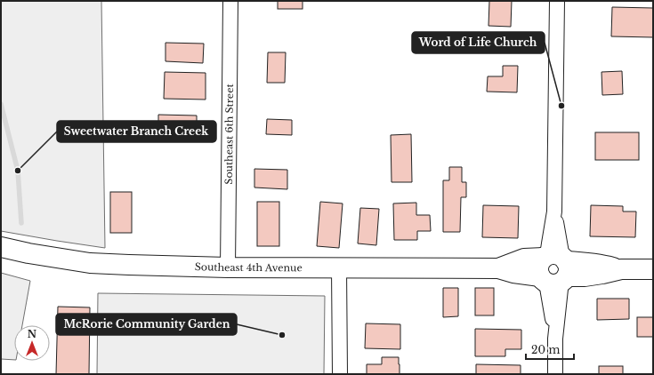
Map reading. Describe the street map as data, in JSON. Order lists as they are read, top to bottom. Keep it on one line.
{"streets":{"street":["Southeast 6th Street","Southeast 4th Avenue"]},"crossings":[["Southeast 6th Street","Southeast 4th Avenue"]],"places":["Word of Life Church","Sweetwater Branch Creek","McRorie Community Garden"],"scale_bar":"20 m","north":"top"}
